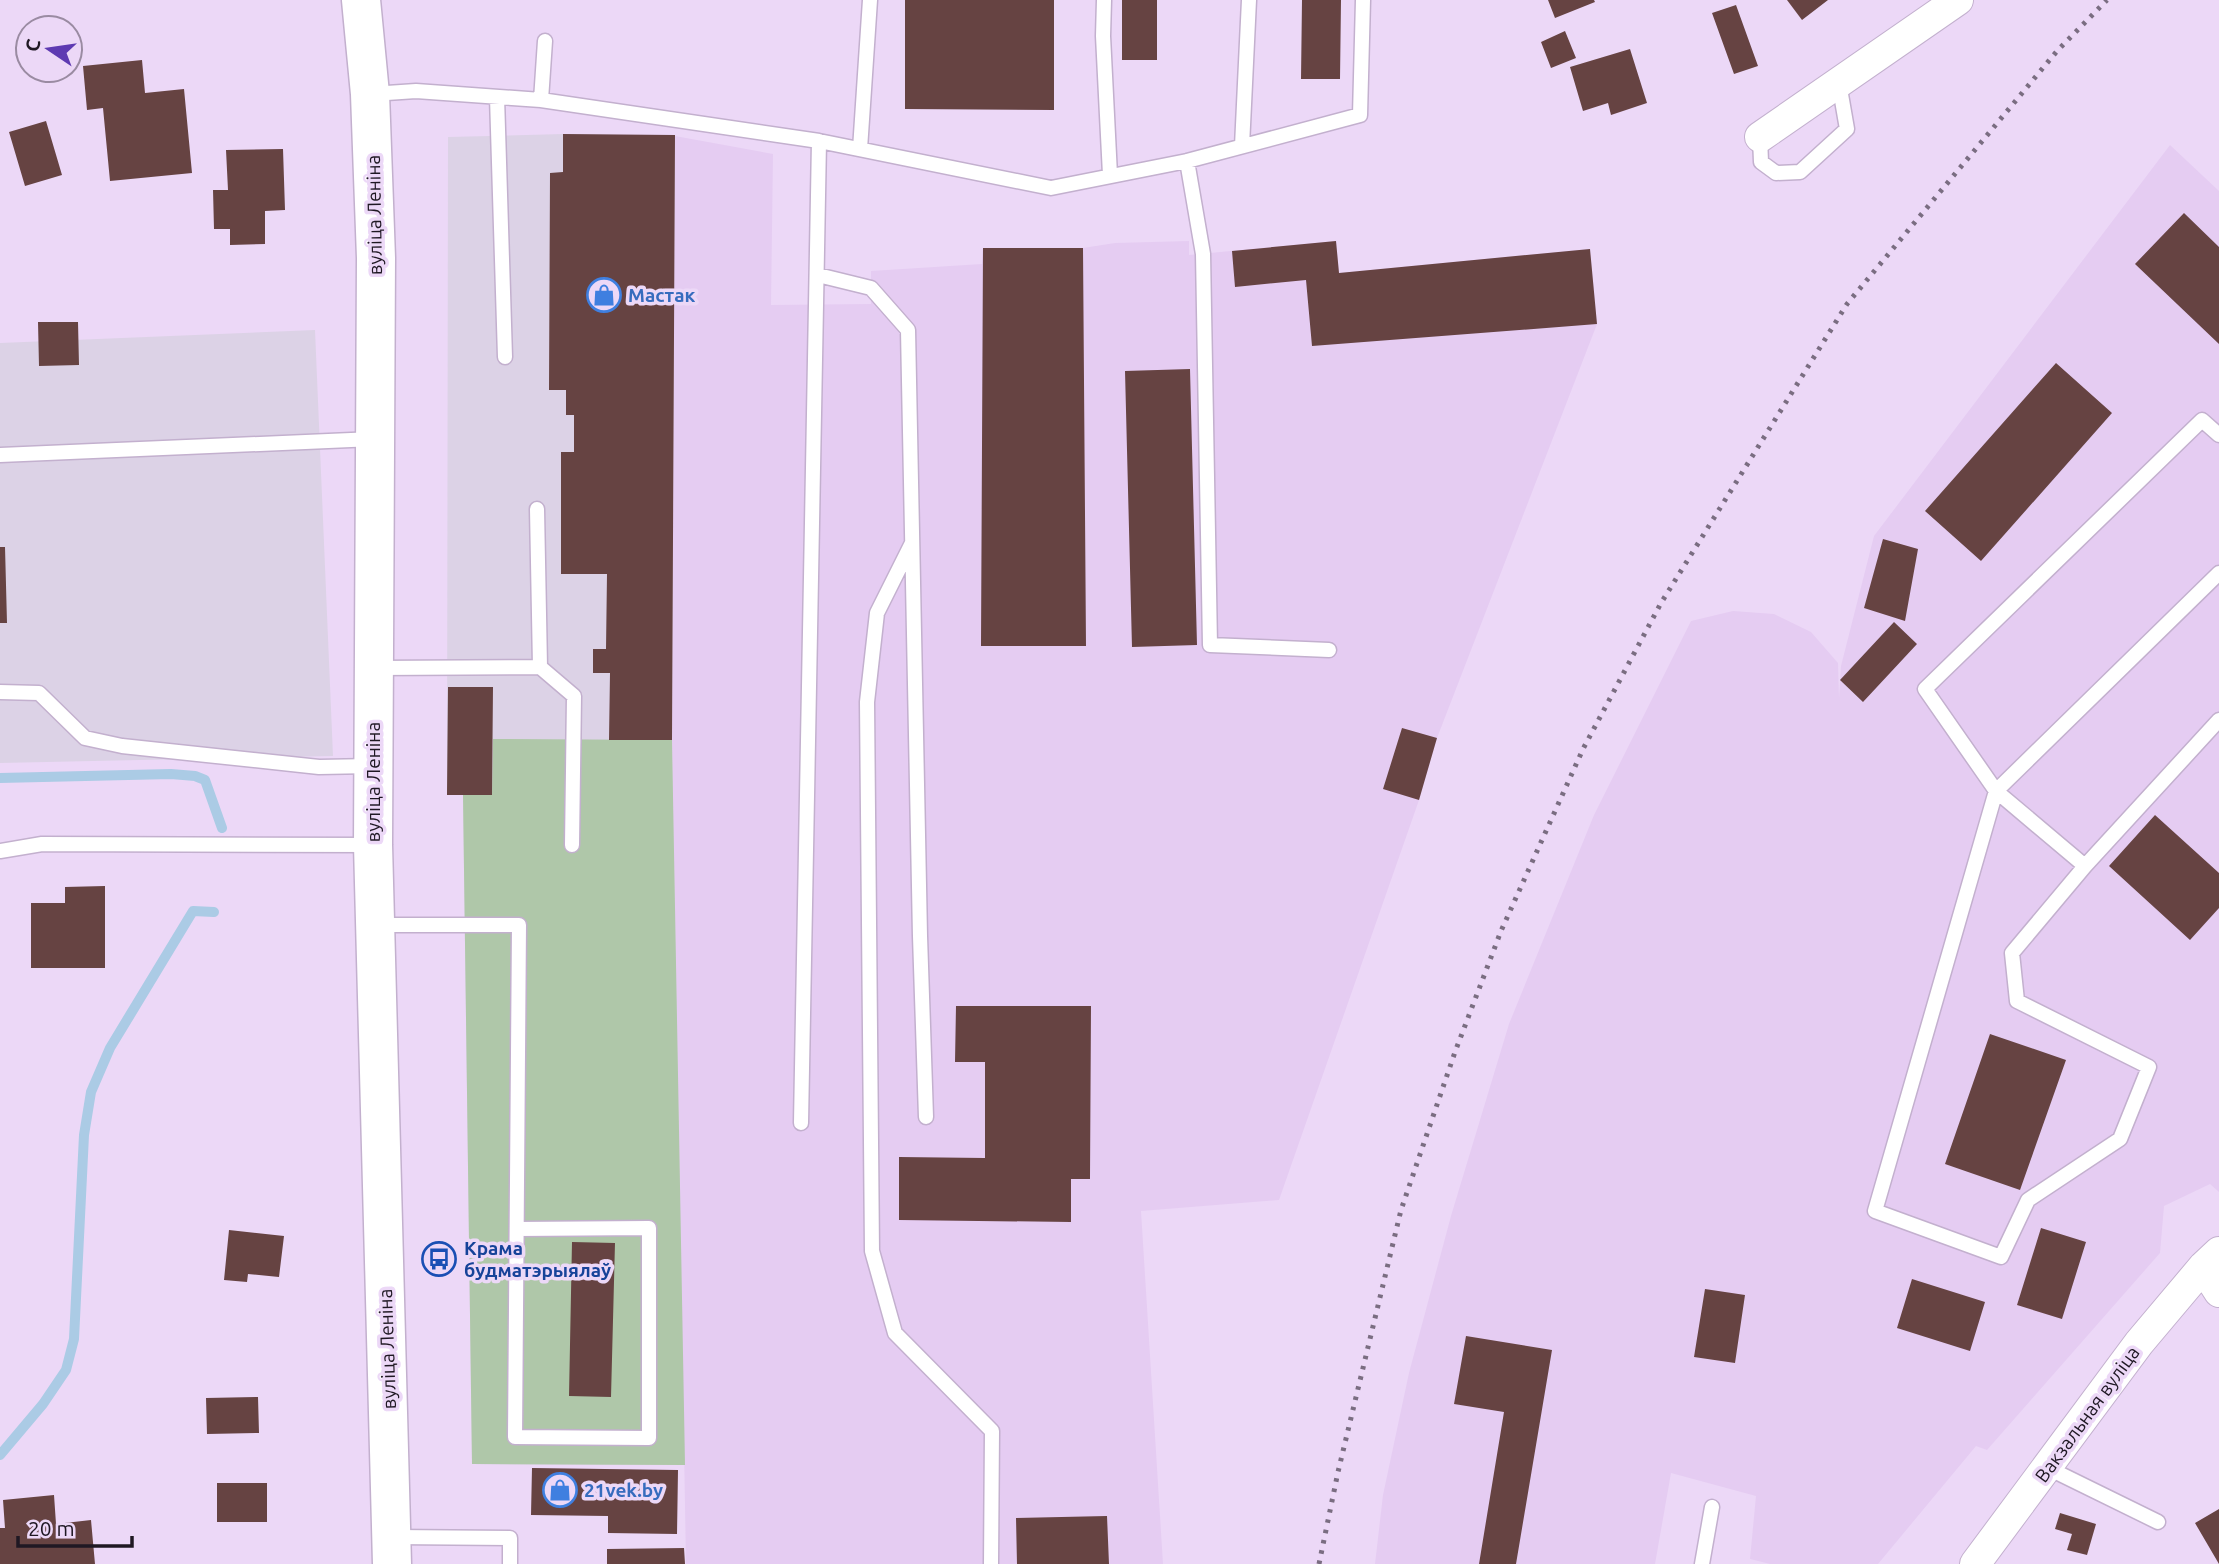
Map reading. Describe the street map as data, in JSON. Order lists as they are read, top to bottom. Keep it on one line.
{"streets":{"main road":["вуліца Леніна"],"street":["Вакзальная вуліца"]},"places":{"shop":["Мастак","21vek.by"],"bus stop":["Крама будматэрыялаў"]},"scale_bar":"20 m","north":"left"}
